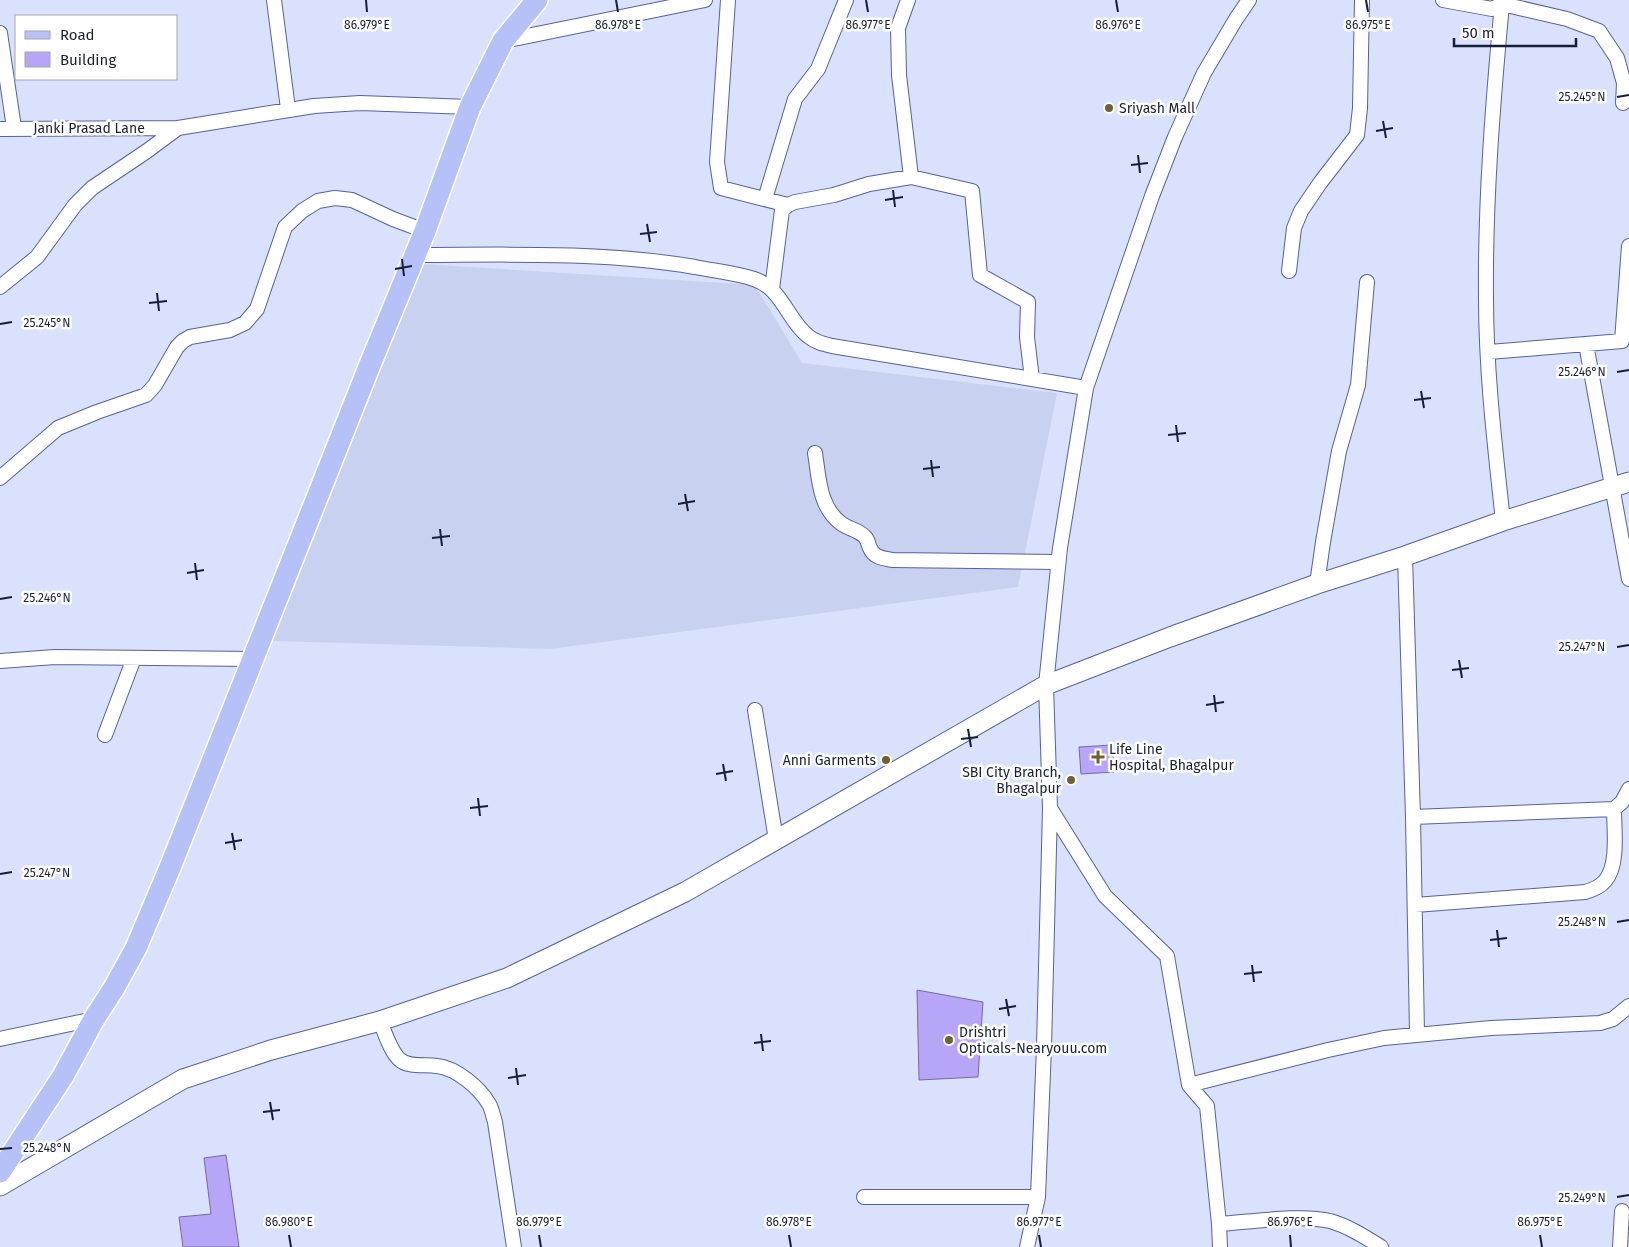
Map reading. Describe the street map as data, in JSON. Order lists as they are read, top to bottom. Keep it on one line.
{"streets":{"street":["Janki Prasad Lane"]},"places":{"other":["Sriyash Mall","Anni Garments","SBI City Branch, Bhagalpur","Drishtri Opticals-Nearyouu.com"],"health":["Life Line Hospital, Bhagalpur"]},"legend":["Road","Building"],"scale_bar":"50 m","coordinates":["86.979°E","86.978°E","86.977°E","86.976°E","86.975°E","25.245°N","25.246°N","25.247°N","25.248°N","25.249°N","86.980°E"]}
